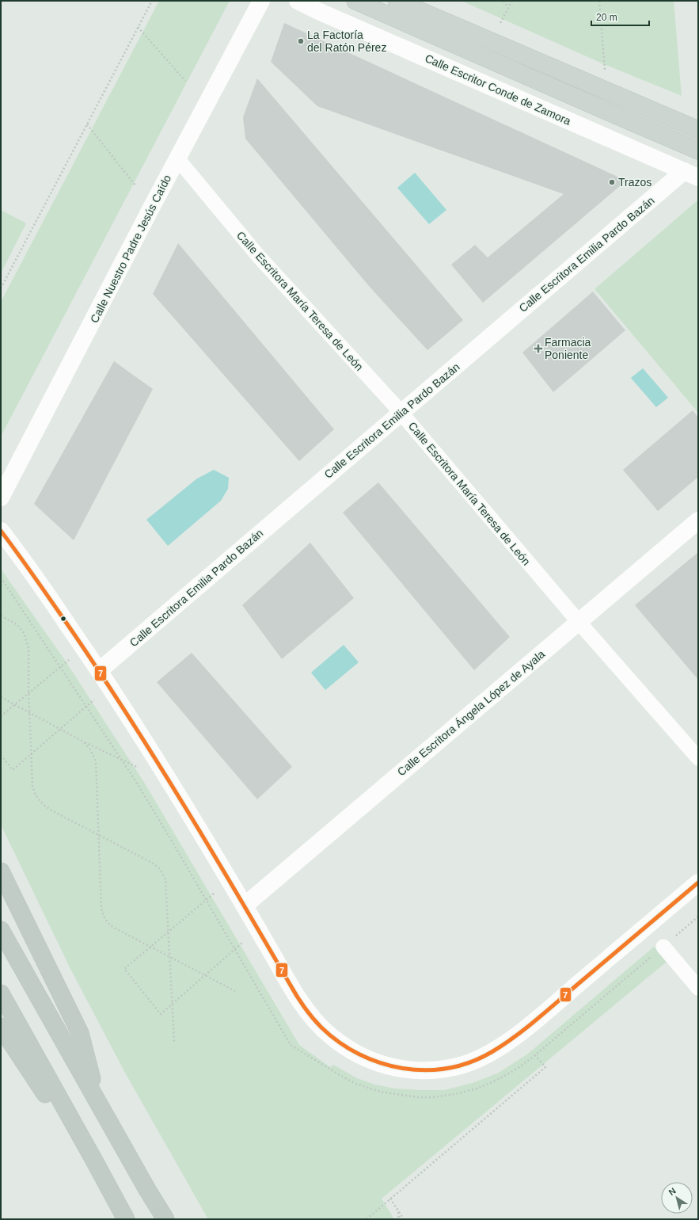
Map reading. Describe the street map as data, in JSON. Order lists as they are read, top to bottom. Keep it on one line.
{"streets":{"main road":["Calle Escritor Conde de Zamora"],"street":["Calle Nuestro Padre Jesús Caído","Calle Escritora Emilia Pardo Bazán","Calle Escritora María Teresa de León","Calle Escritora Ángela López de Ayala"]},"crossings":[["Calle Escritor Conde de Zamora","Calle Escritora Emilia Pardo Bazán"],["Calle Nuestro Padre Jesús Caído","Calle Escritora María Teresa de León"],["Calle Escritora Emilia Pardo Bazán","Calle Escritora María Teresa de León"],["Calle Escritora María Teresa de León","Calle Escritora Ángela López de Ayala"]],"places":{"other":["La Factoría del Ratón Pérez","Trazos"],"health":["Farmacia Poniente"]},"lines":["transit line 7"],"scale_bar":"20 m","north":"top left"}
